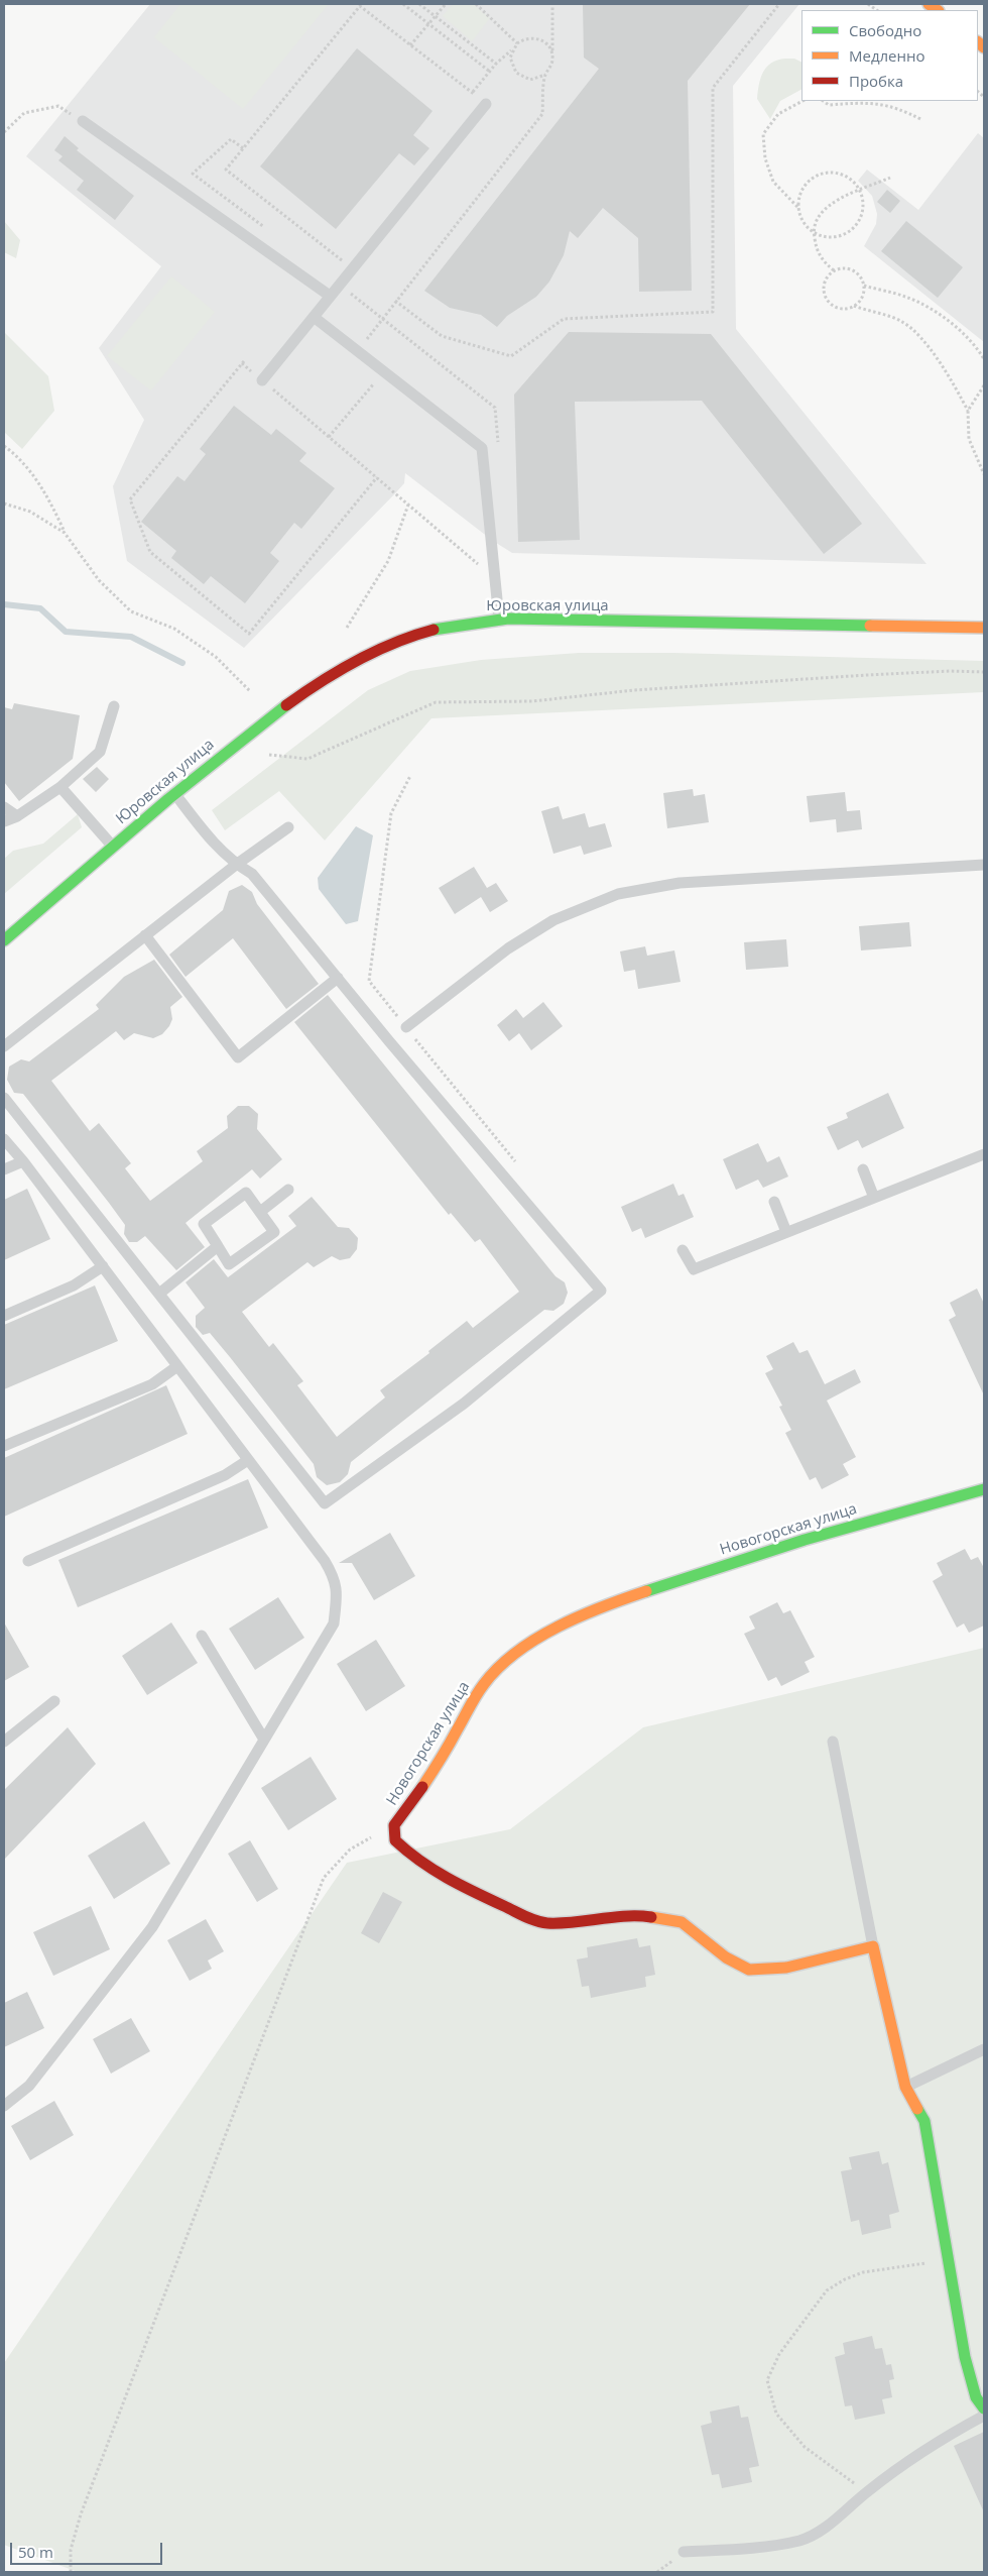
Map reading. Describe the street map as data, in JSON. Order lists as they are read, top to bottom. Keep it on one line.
{"streets":{"street":["Юровская улица","Новогорская улица"]},"legend":["Свободно","Медленно","Пробка"],"scale_bar":"50 m"}
